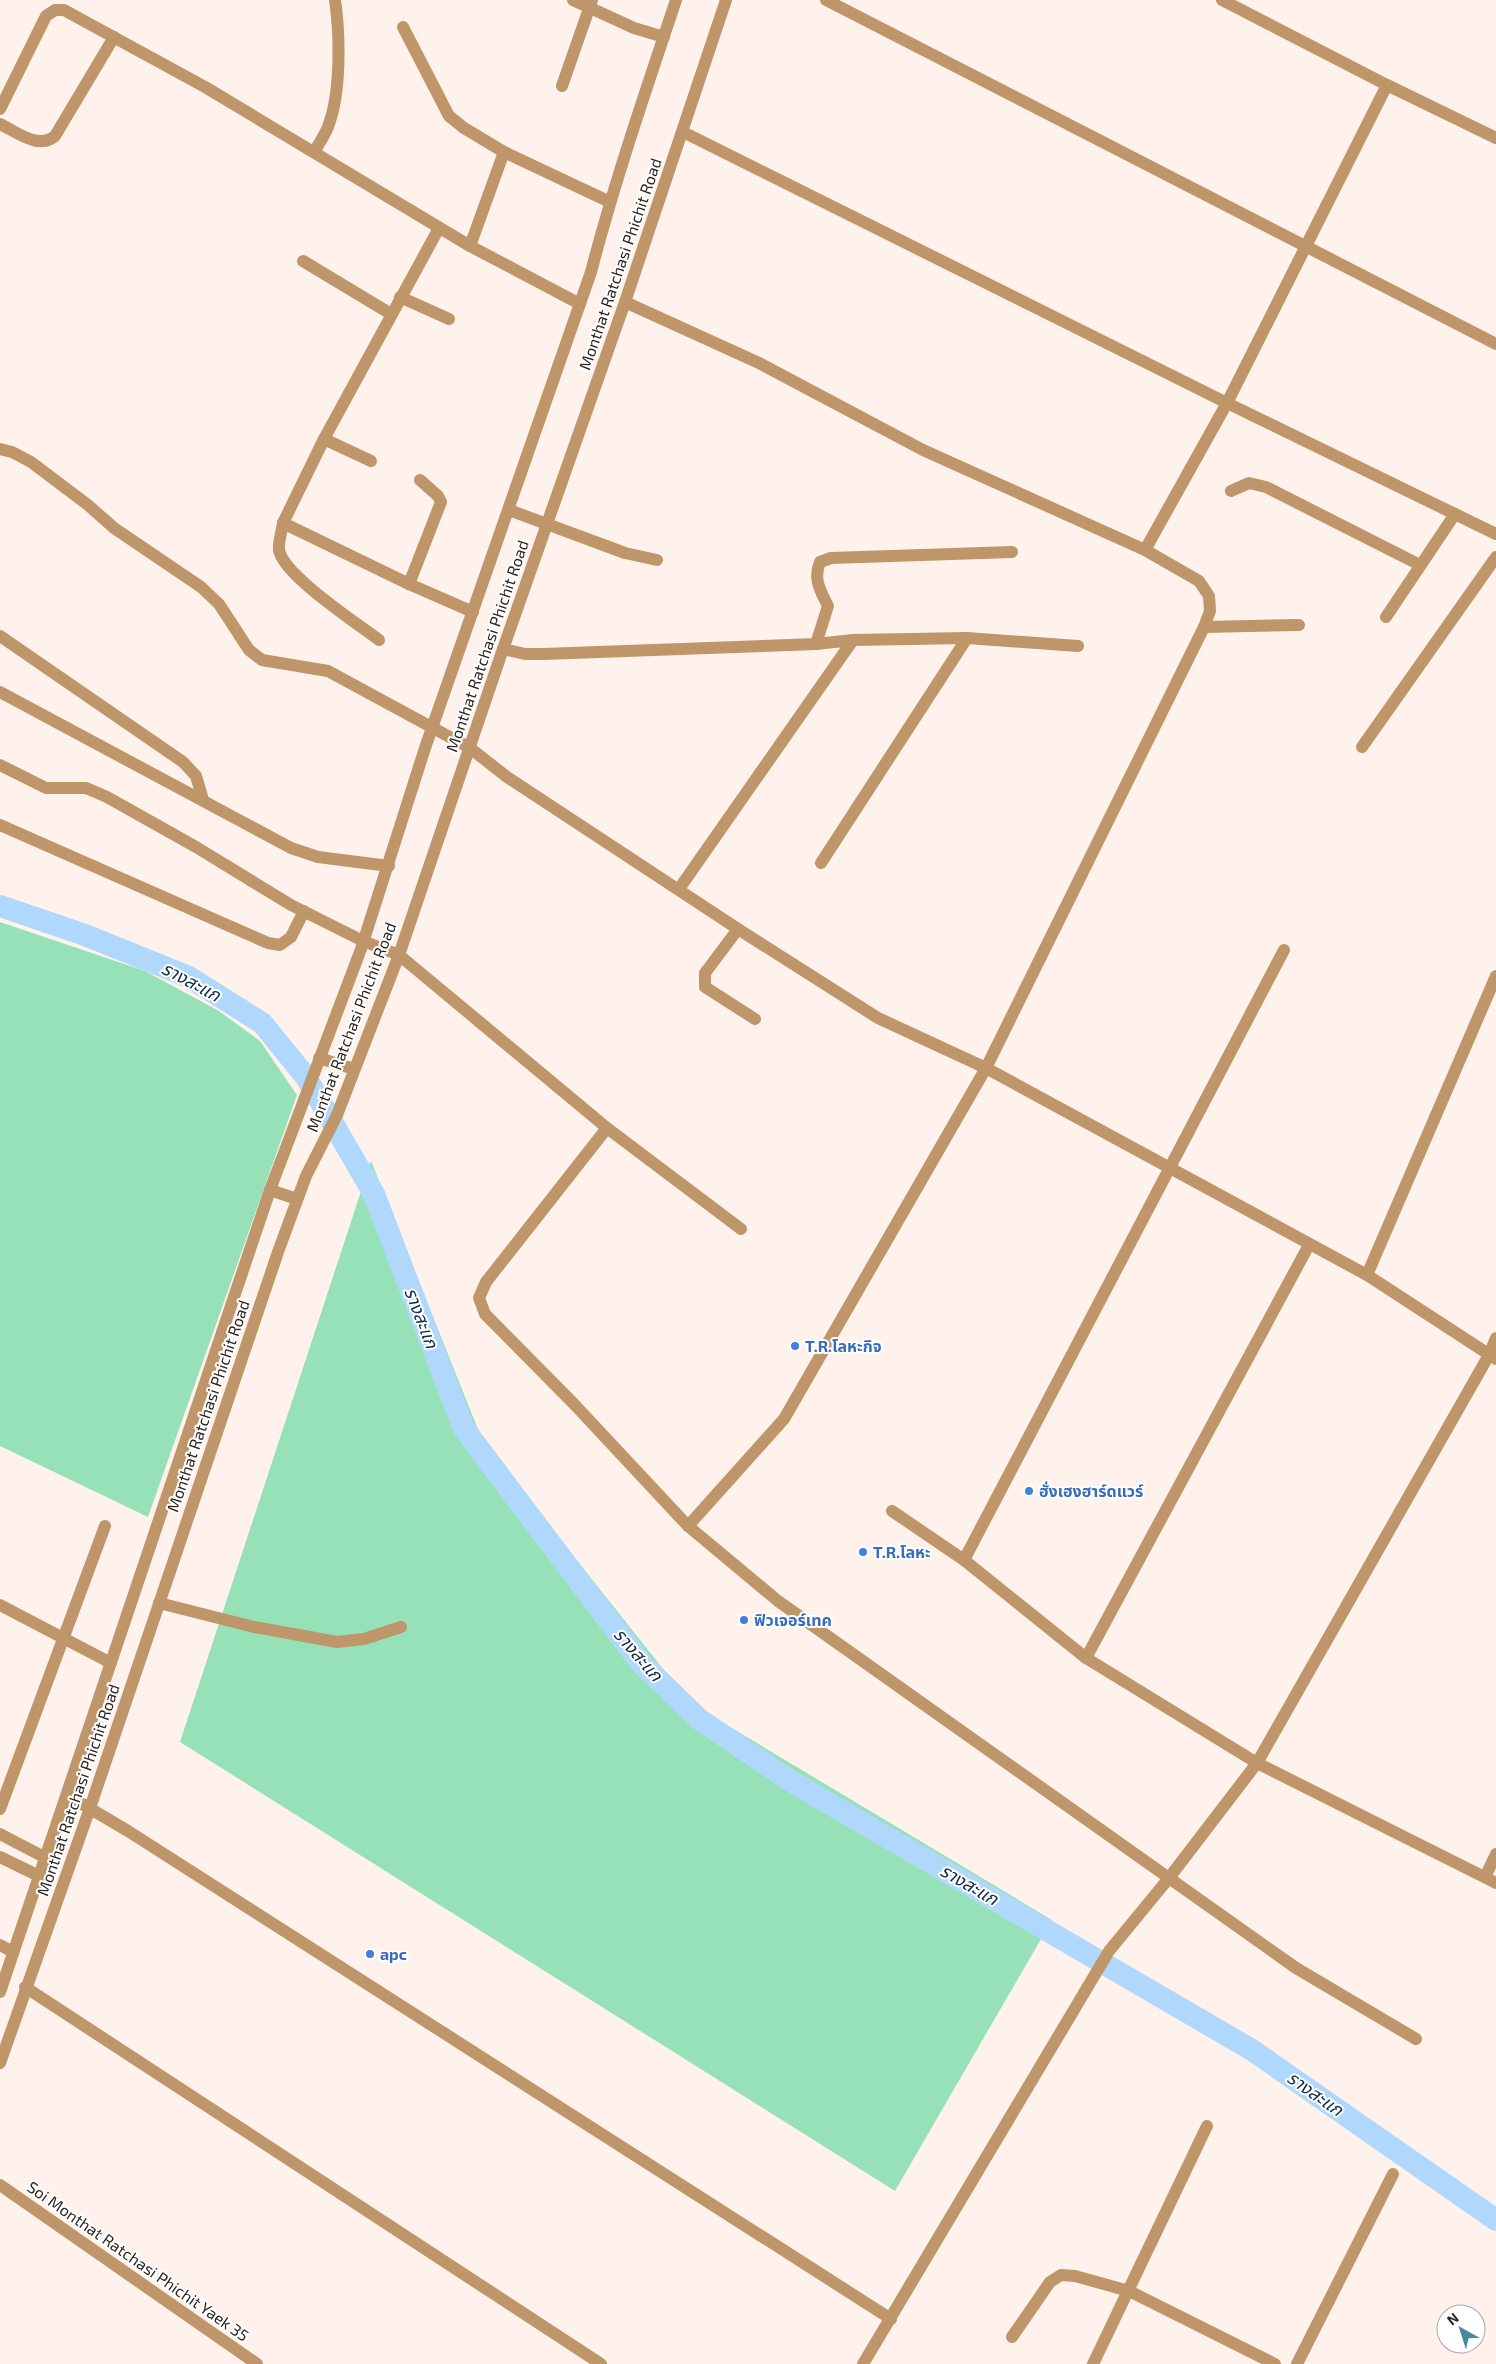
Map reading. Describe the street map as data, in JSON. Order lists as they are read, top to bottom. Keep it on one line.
{"streets":{"street":["Monthat Ratchasi Phichit Road","Soi Monthat Ratchasi Phichit Yaek 35"]},"water":["รางสะแก"],"places":["T.R.โลหะกิจ","ฮั่งเฮงฮาร์ดแวร์","T.R.โลหะ","ฟิวเจอร์เทค","apc"],"north":"top left"}
